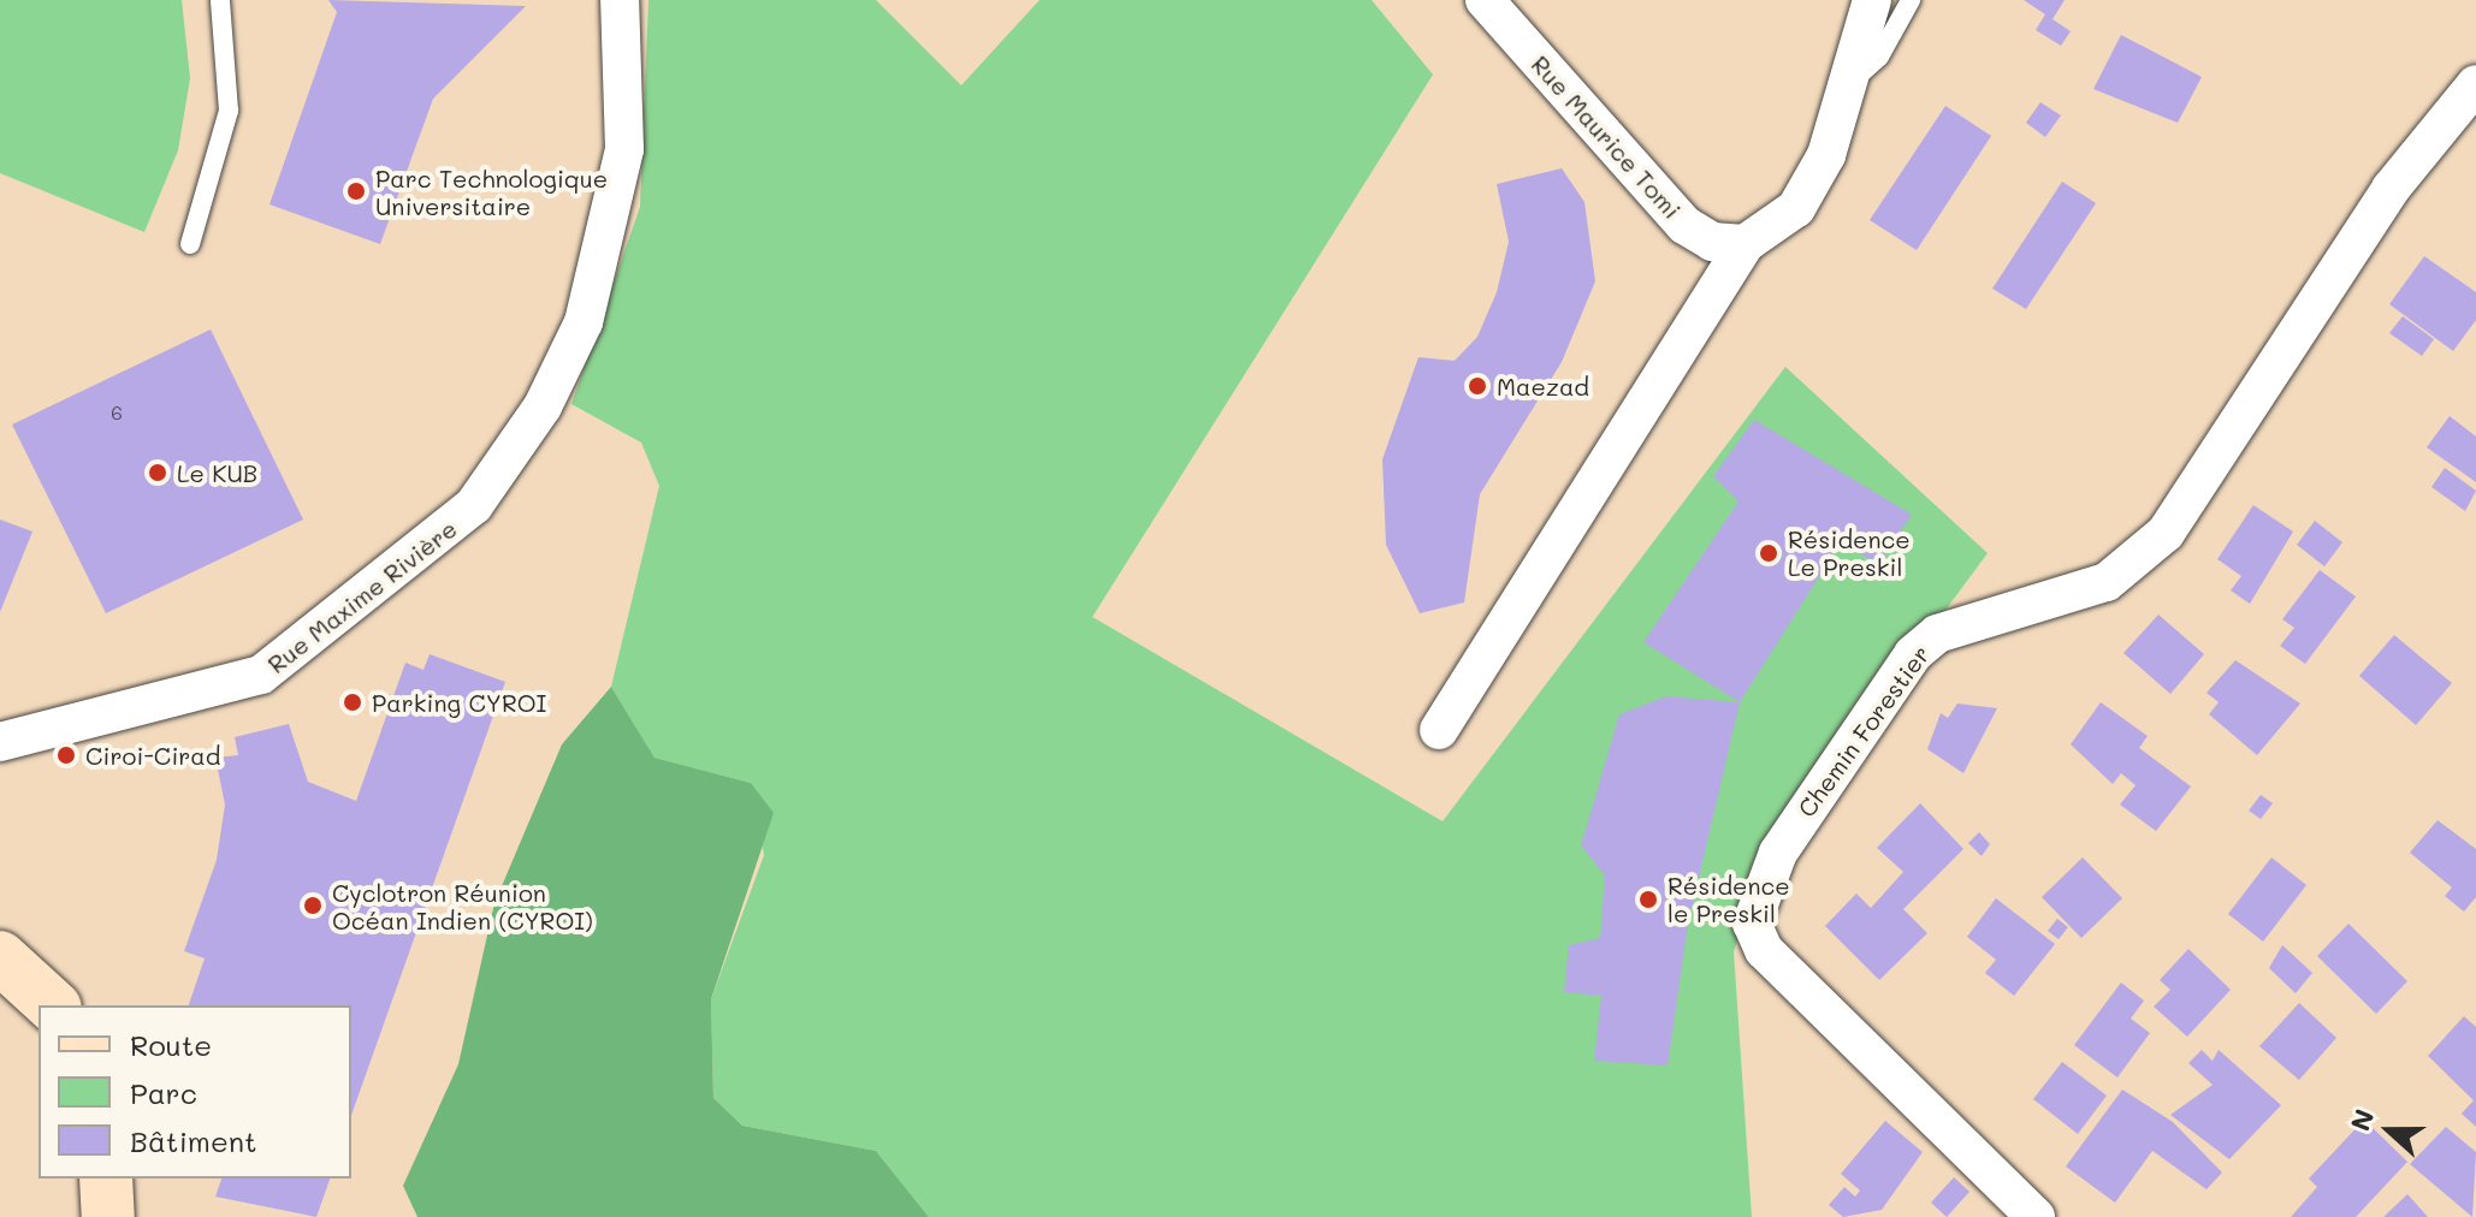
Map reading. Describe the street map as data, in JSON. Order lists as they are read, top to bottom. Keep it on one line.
{"streets":{"street":["Rue Maurice Tomi","Rue Maxime Rivière","Chemin Forestier"]},"places":["Parc Technologique Universitaire","Maezad","Le KUB","Résidence Le Preskil","Parking CYROI","Ciroi-Cirad","Résidence le Preskil","Cyclotron Réunion Océan Indien (CYROI)"],"house_numbers":["6"],"legend":["Route","Parc","Bâtiment"],"north":"left"}
